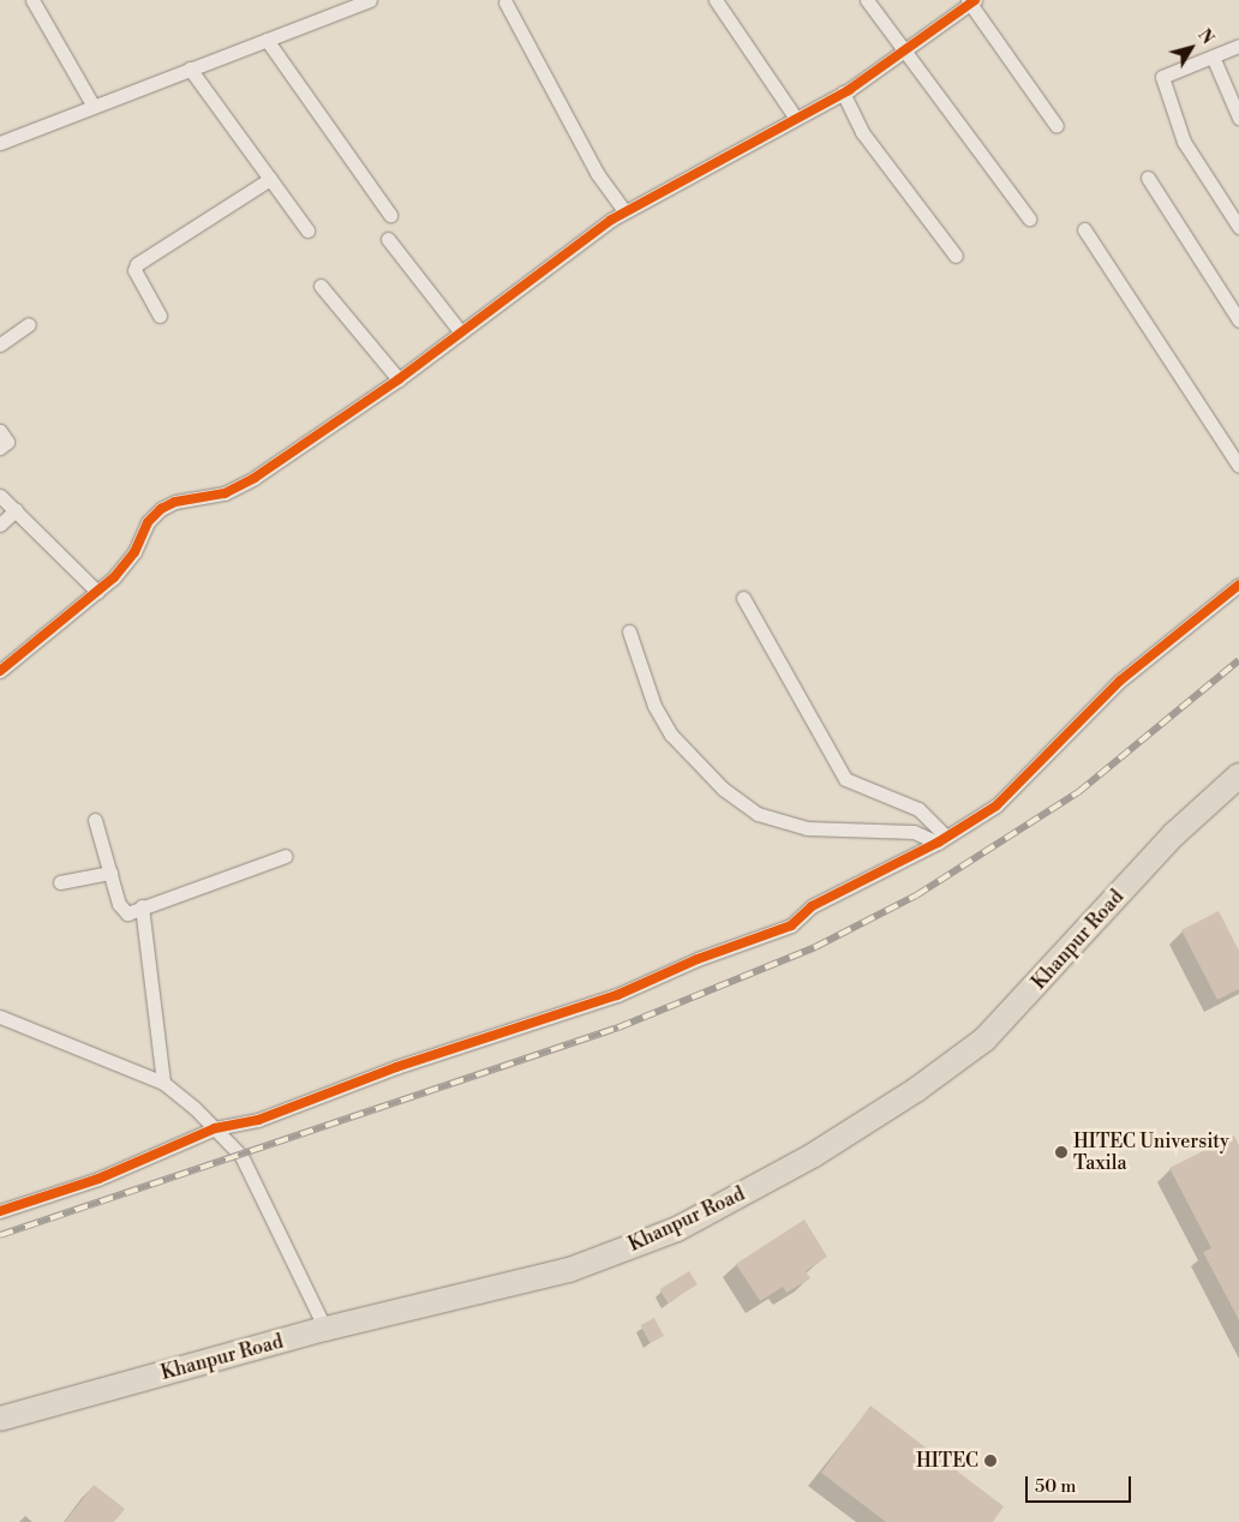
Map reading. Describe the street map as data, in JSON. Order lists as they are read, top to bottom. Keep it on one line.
{"streets":{"highway":["Khanpur Road"]},"places":["HITEC University Taxila","HITEC"],"scale_bar":"50 m","north":"top right"}
